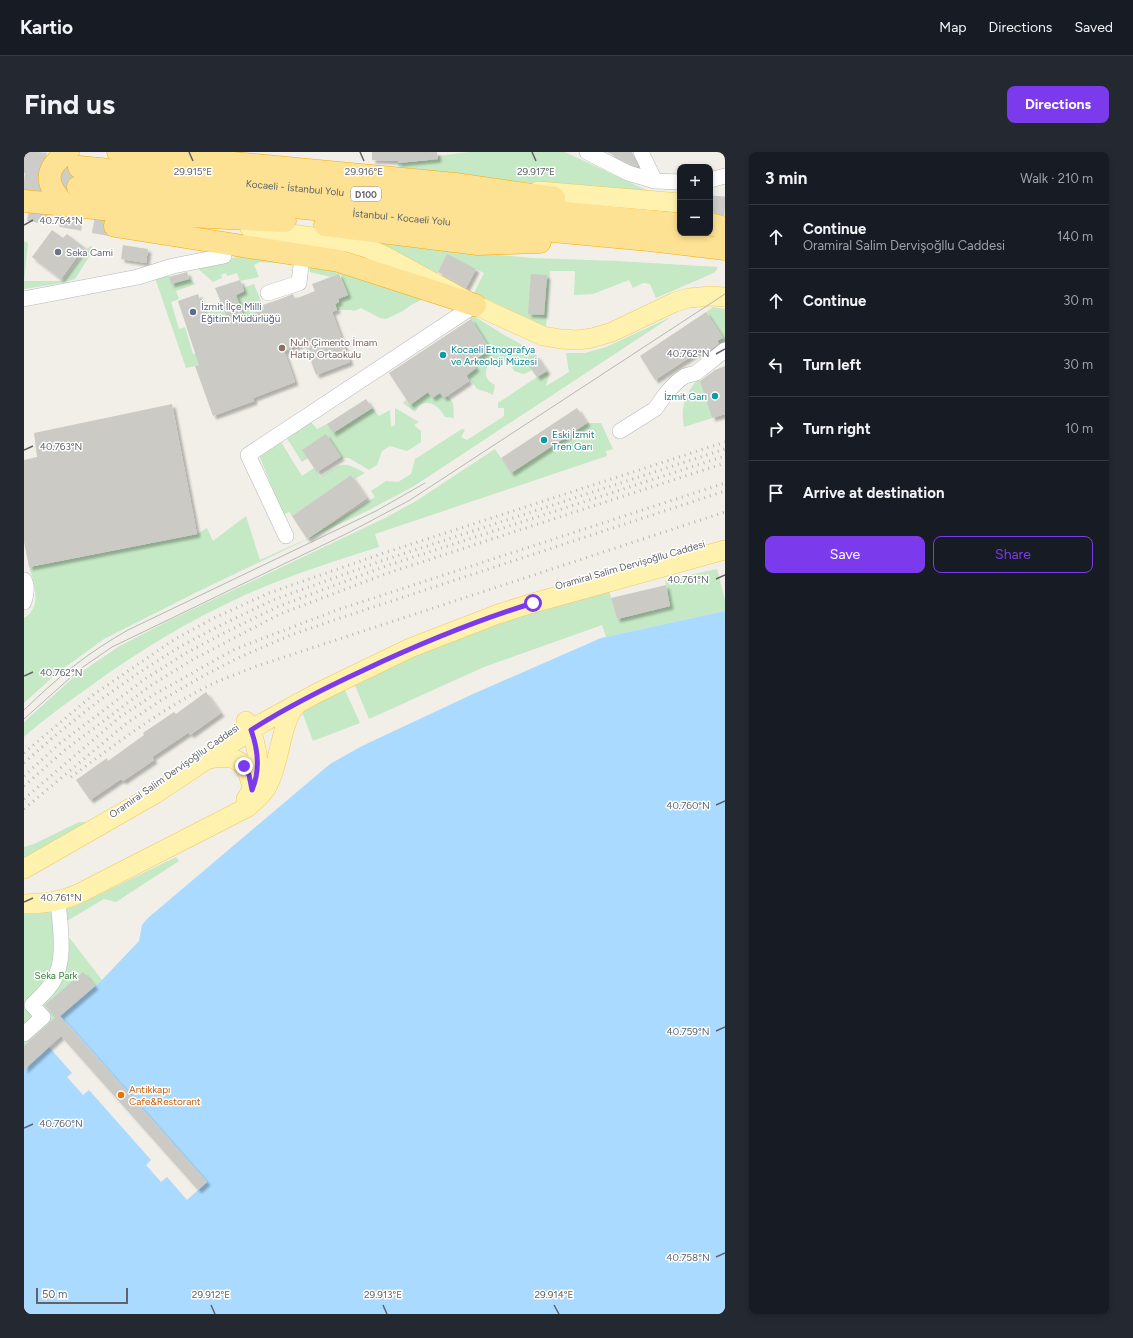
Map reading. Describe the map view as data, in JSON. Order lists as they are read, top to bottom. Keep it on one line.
{"streets":{"highway":["D100","İstanbul - Kocaeli Yolu"],"main road":["Oramiral Salim Dervişoğllu Caddesi"]},"crossings":[["D100","İstanbul - Kocaeli Yolu"]],"parks":["Seka Park"],"places":["Seka Cami","İzmit İlçe Milli Eğitim Müdürlüğü","Nuh Çimento İmam Hatip Ortaokulu","Kocaeli Etnografya ve Arkeoloji Müzesi","İzmit Garı","Eski İzmit Tren Garı","Antikkapı Cafe&Restorant"],"scale_bar":"50 m","page":{"header":"Kartio","nav":["Map","Directions","Saved"],"buttons":["Directions",["Save","Share"]],"title":"Find us","heading":["3 min","Walk · 210 m"],"map_buttons":["+","−"],"list":[["Continue","Oramiral Salim Dervişoğllu Caddesi","140 m"],["Continue","30 m"],["Turn left","30 m"],["Turn right","10 m"],"Arrive at destination"],"scale":"50 m"},"coordinates":["29.915°E","29.917°E","29.916°E","40.764°N","40.762°N","40.763°N","40.761°N","40.760°N","40.759°N","40.758°N","29.912°E","29.913°E","29.914°E"]}
